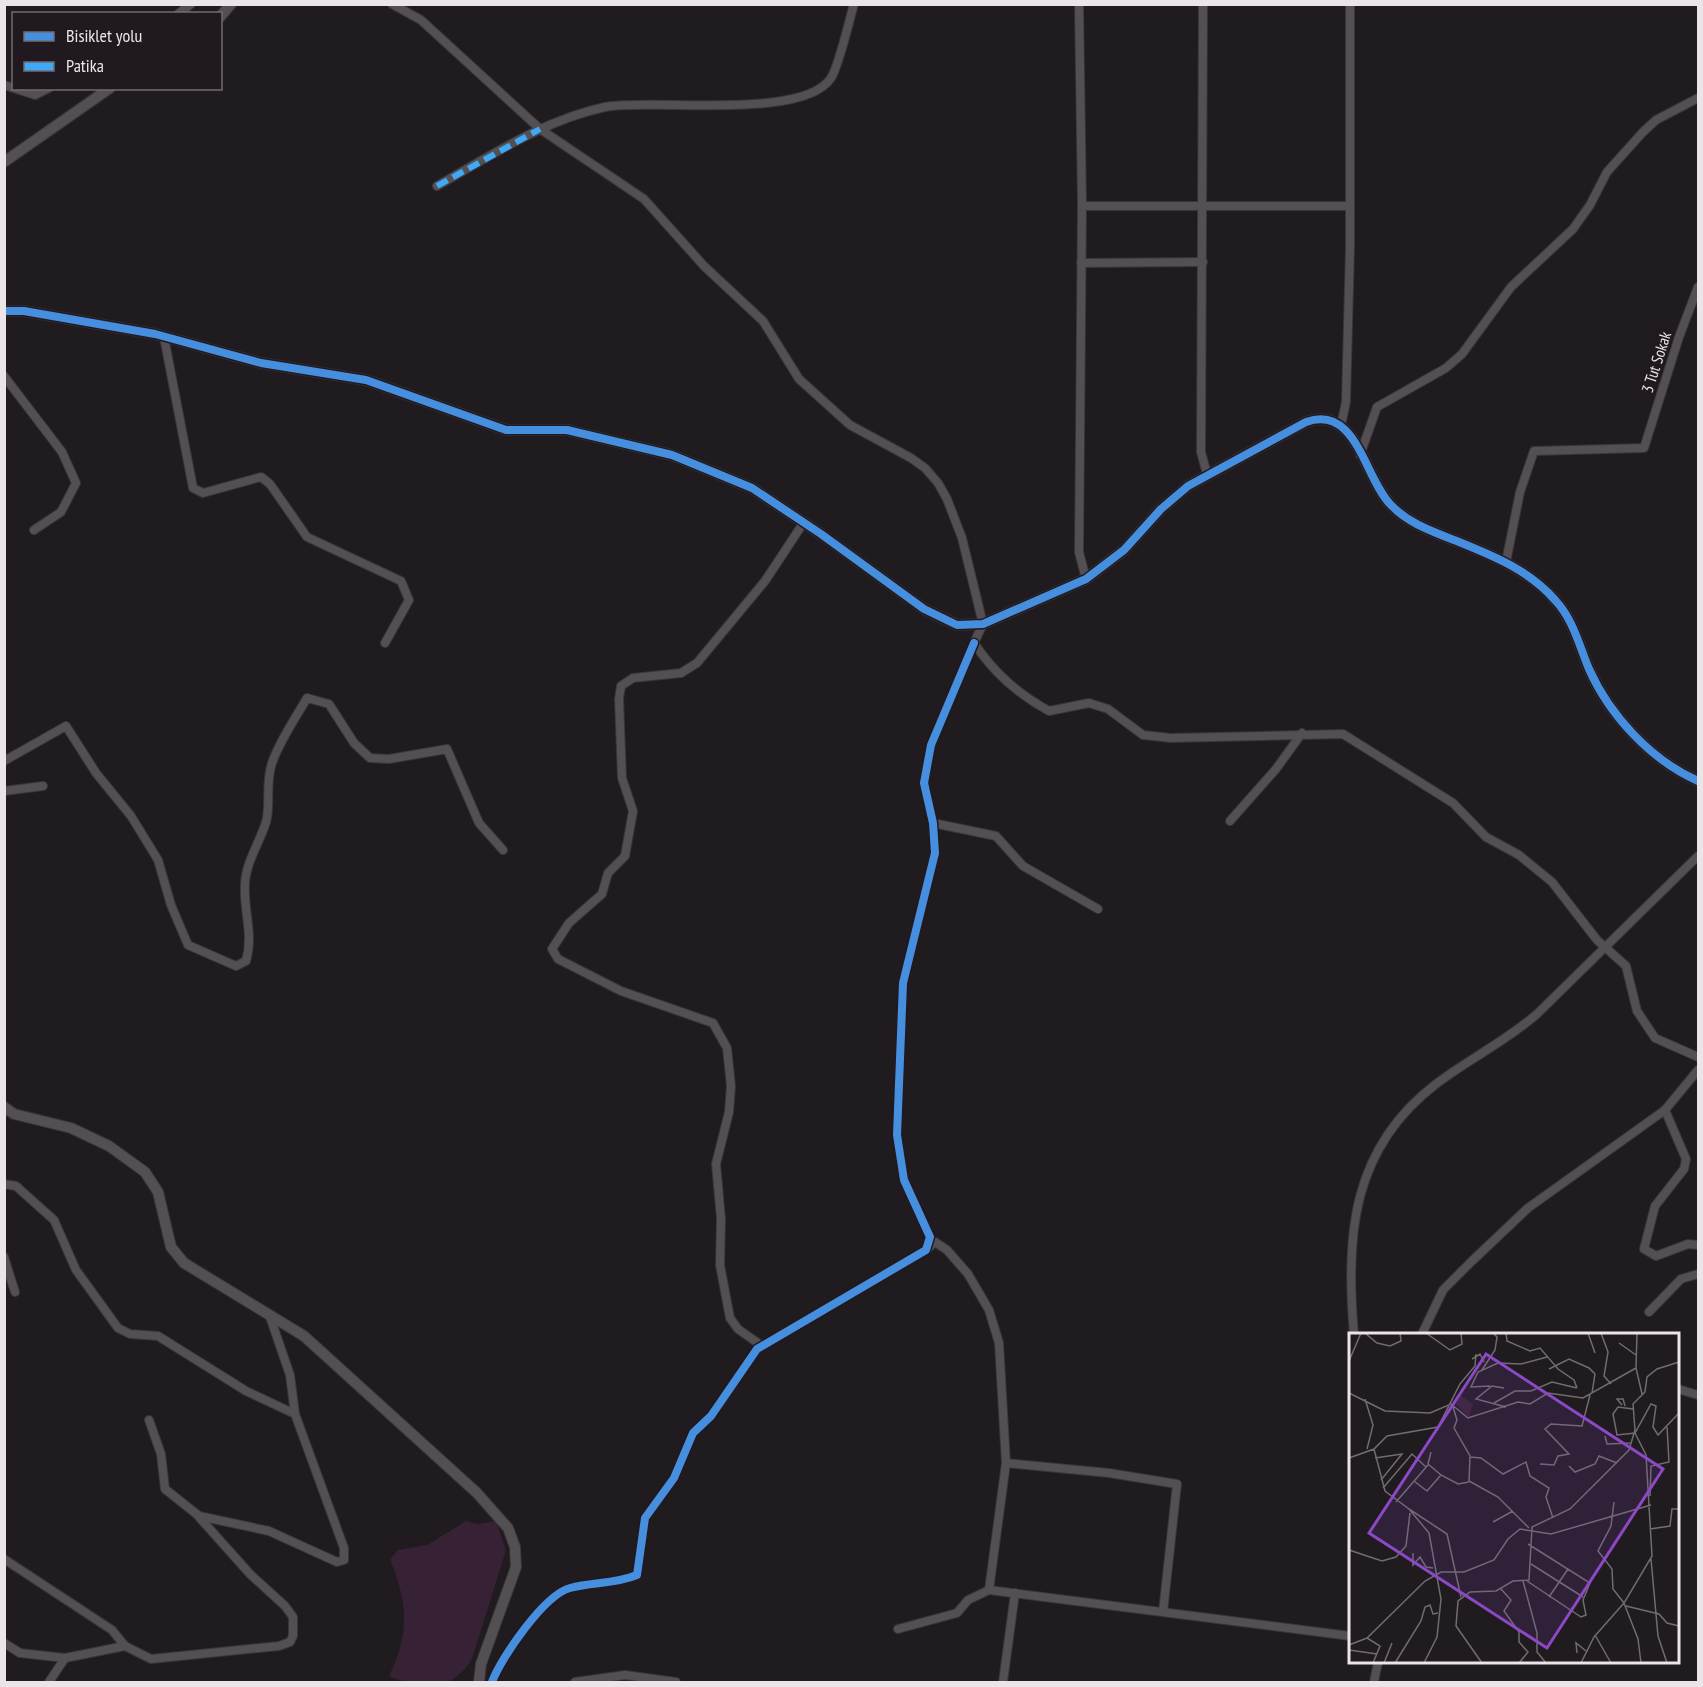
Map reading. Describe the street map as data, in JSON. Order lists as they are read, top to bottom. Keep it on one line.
{"streets":{"street":["3 Tut Sokak"]},"legend":["Bisiklet yolu","Patika"]}
